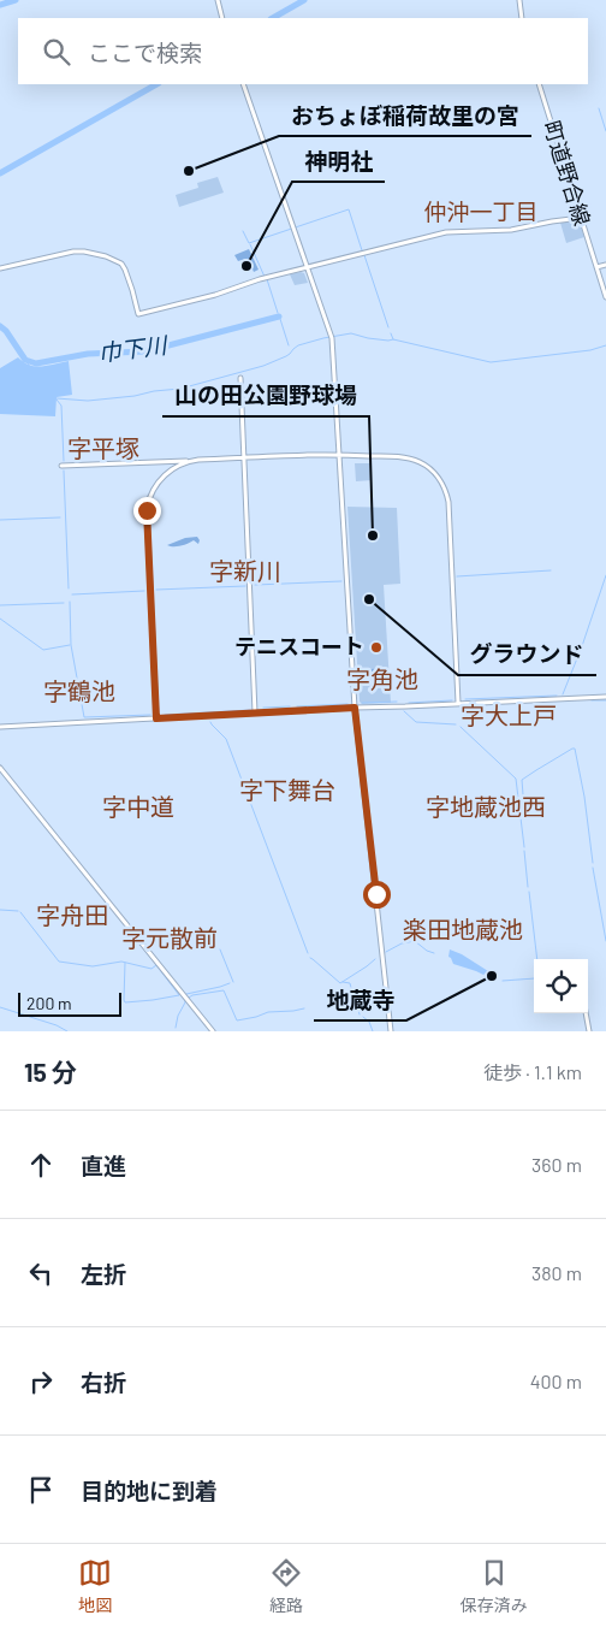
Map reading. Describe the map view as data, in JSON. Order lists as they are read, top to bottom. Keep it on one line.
{"streets":{"street":["町道野合線"]},"districts":["仲沖一丁目","字平塚","字新川","字角池","字鶴池","字大上戸","字下舞台","字中道","字地蔵池西","字舟田","楽田地蔵池","字元散前"],"water":["巾下川"],"places":["おちょぼ稲荷故里の宮","神明社","山の田公園野球場","グラウンド","テニスコート","地蔵寺"],"scale_bar":"200 m","page":{"search":"ここで検索","scale":"200 m","heading":["15 分","徒歩 · 1.1 km"],"list":[["直進","360 m"],["左折","380 m"],["右折","400 m"],"目的地に到着"],"nav":["地図","経路","保存済み"]}}
